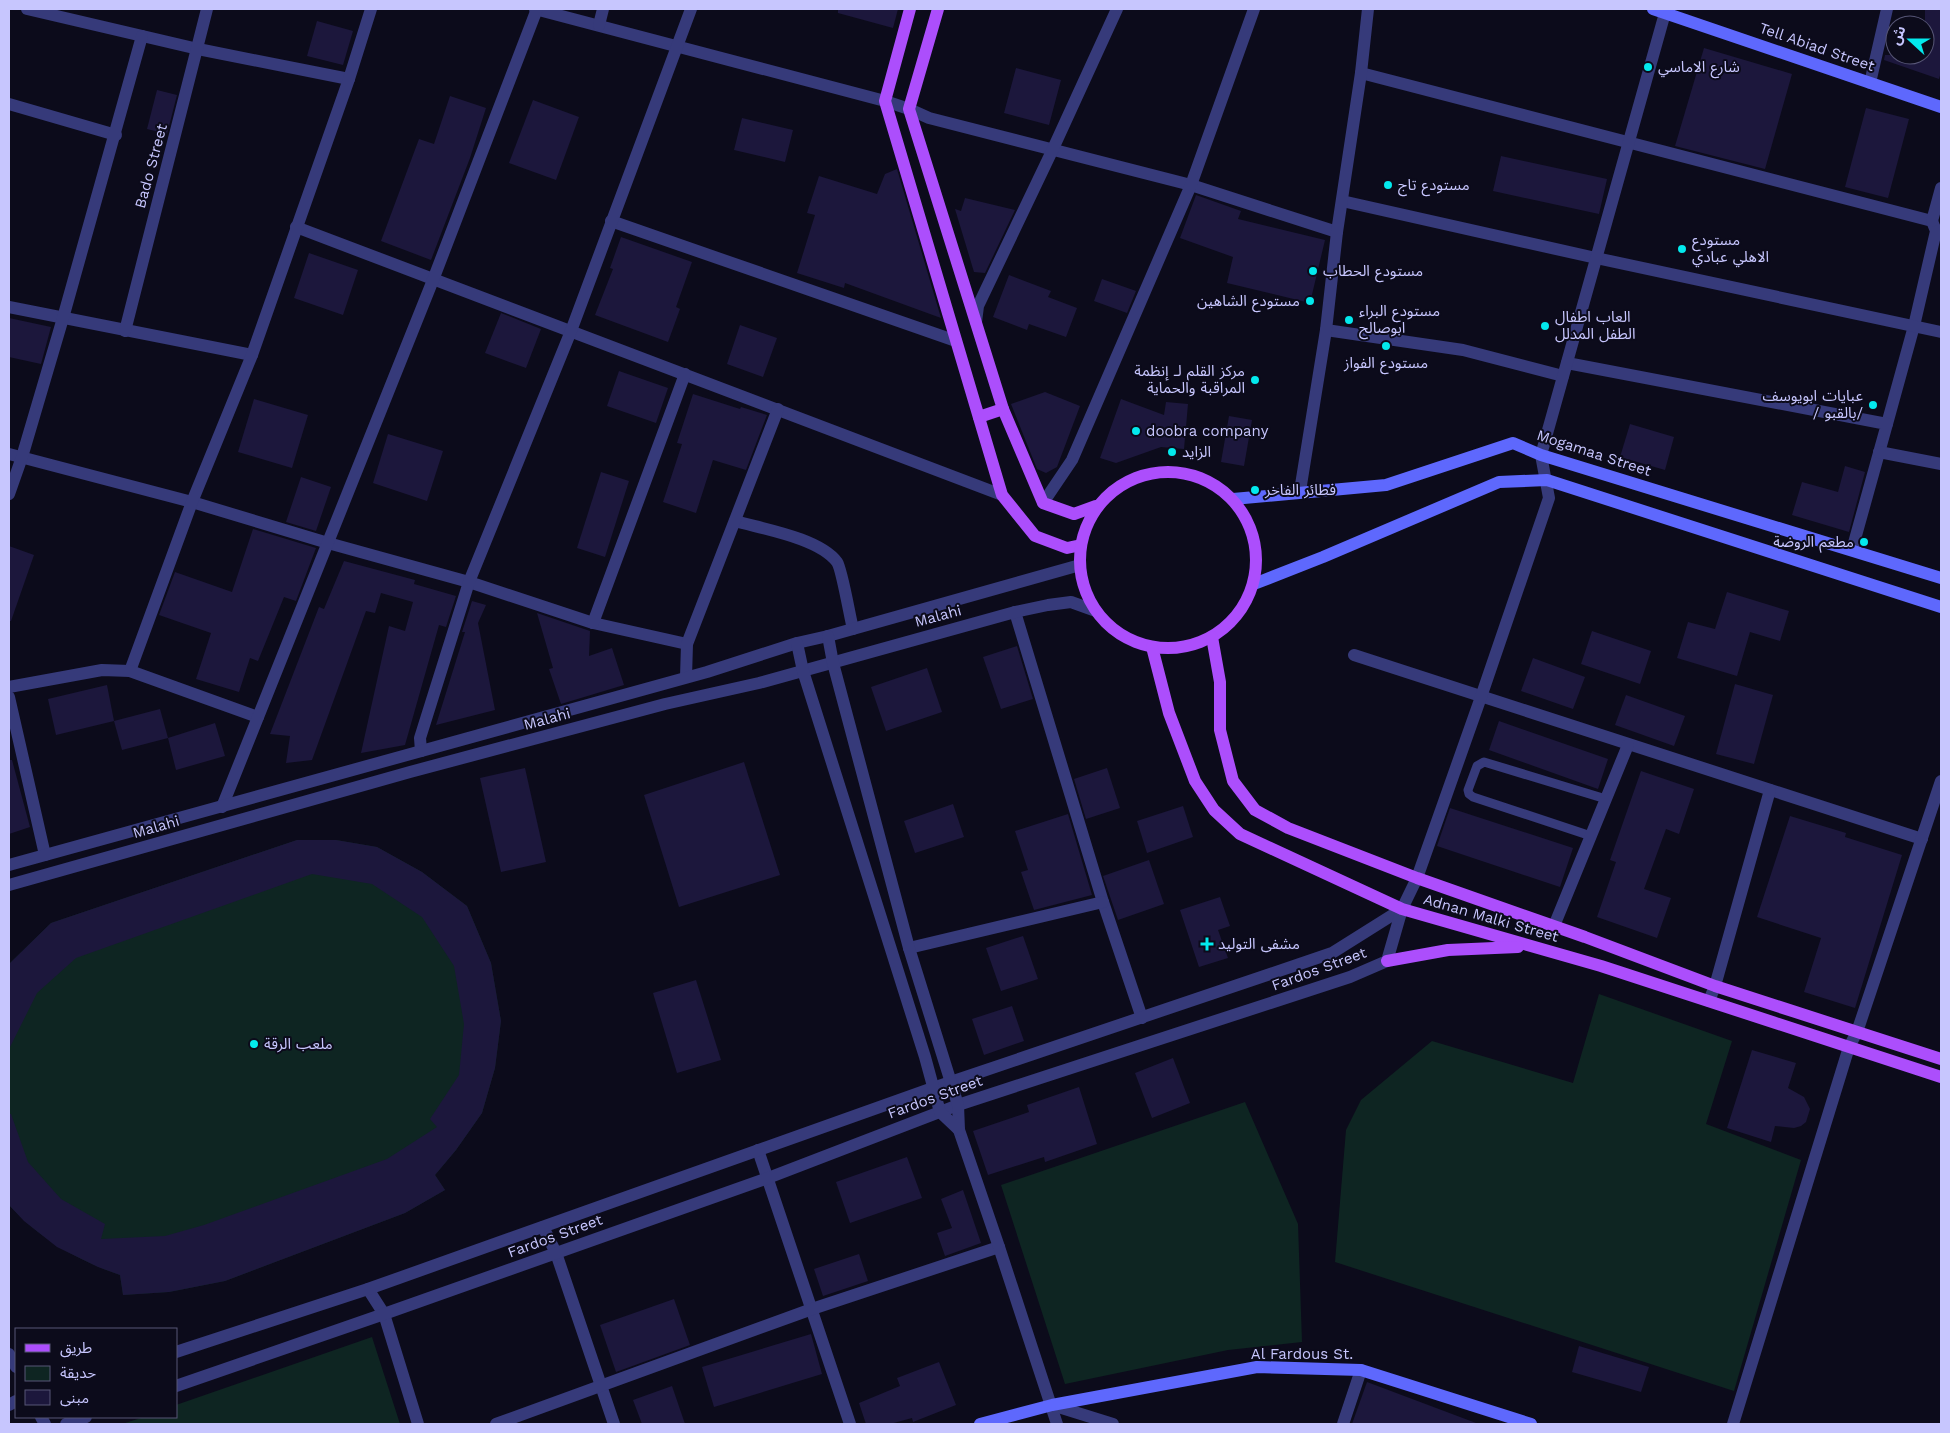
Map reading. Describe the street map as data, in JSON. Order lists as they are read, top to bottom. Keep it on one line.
{"streets":{"main road":["Tell Abiad Street","Mogamaa Street","Adnan Malki Street","Al Fardous St."],"street":["Bado Street","Malahi","Fardos Street"]},"crossings":[["Mogamaa Street","Malahi"],["Mogamaa Street","Adnan Malki Street"],["Malahi","Adnan Malki Street"],["Adnan Malki Street","Fardos Street"]],"places":{"other":["شارع الاماسي","مستودع تاج","مستودع الاهلي عبادي","مستودع الحطاب","مستودع الشاهين","مستودع البراء ابوصالح","العاب اطفال الطفل المدلل","مستودع الفواز","مركز القلم لـ إنظمة المراقبة والحماية","عبايات ابويوسف / بالقبو/","doobra company","الزايد","فطائر الفاخر","مطعم الروضة","ملعب الرقة"],"health":["مشفى التوليد"]},"legend":["طريق","حديقة","مبنى"],"north":"left"}
